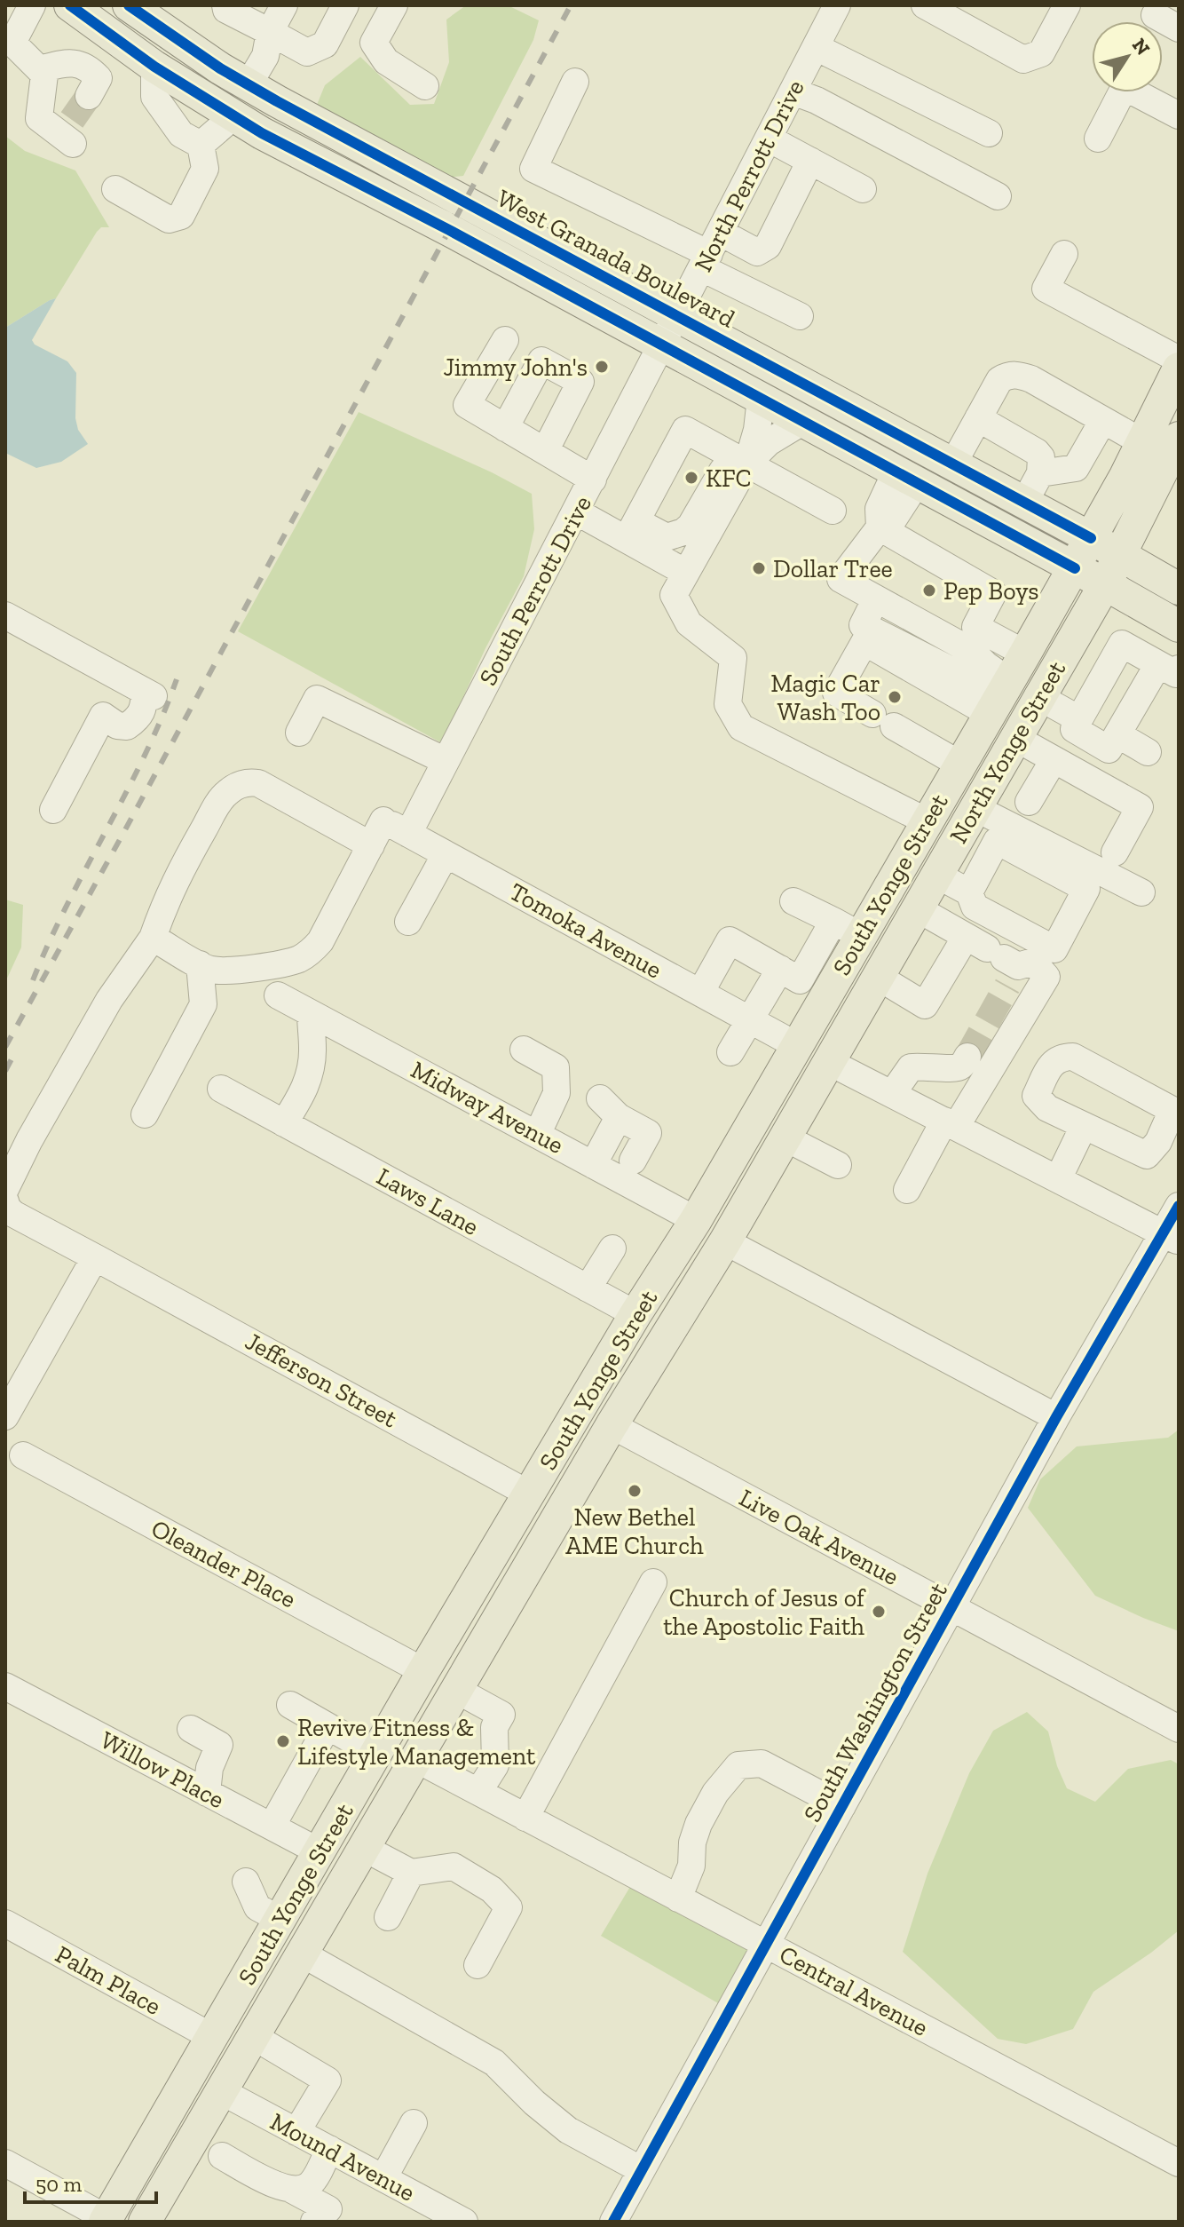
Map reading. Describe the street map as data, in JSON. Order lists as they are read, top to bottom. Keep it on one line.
{"streets":{"main road":["West Granada Boulevard","North Yonge Street","South Yonge Street"],"street":["North Perrott Drive","South Perrott Drive","Tomoka Avenue","Midway Avenue","Laws Lane","Jefferson Street","Live Oak Avenue","Oleander Place","South Washington Street","Willow Place","Palm Place","Central Avenue","Mound Avenue"]},"crossings":[["North Perrott Drive","West Granada Boulevard"],["North Perrott Drive","South Perrott Drive"],["West Granada Boulevard","North Yonge Street"],["West Granada Boulevard","South Yonge Street"],["South Perrott Drive","Tomoka Avenue"],["North Yonge Street","South Yonge Street"],["South Yonge Street","Tomoka Avenue"],["South Yonge Street","Midway Avenue"],["South Yonge Street","Laws Lane"],["South Yonge Street","Jefferson Street"],["South Yonge Street","Live Oak Avenue"],["South Yonge Street","Oleander Place"],["South Yonge Street","Willow Place"],["South Yonge Street","Palm Place"],["South Yonge Street","Central Avenue"],["South Yonge Street","Mound Avenue"],["Live Oak Avenue","South Washington Street"],["South Washington Street","Central Avenue"]],"places":["Jimmy John's","KFC","Dollar Tree","Pep Boys","Magic Car Wash Too","New Bethel AME Church","Church of Jesus of the Apostolic Faith","Revive Fitness & Lifestyle Management"],"scale_bar":"50 m","north":"top right"}
